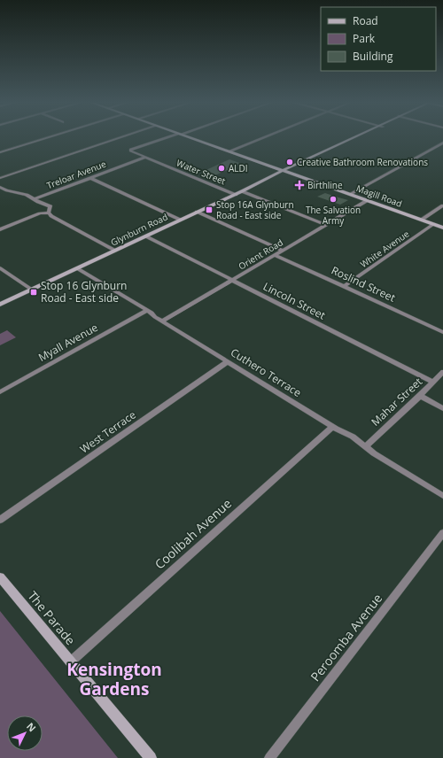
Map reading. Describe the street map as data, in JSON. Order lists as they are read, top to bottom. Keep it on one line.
{"streets":{"main road":["Magill Road","Glynburn Road","The Parade"],"street":["Water Street","Treloar Avenue","White Avenue","Orient Road","Roslind Street","Lincoln Street","Myall Avenue","Cuthero Terrace","Mahar Street","West Terrace","Coolibah Avenue","Peroomba Avenue"]},"crossings":[["Water Street","Treloar Avenue"],["Water Street","Glynburn Road"],["Magill Road","Glynburn Road"],["Magill Road","White Avenue"],["Magill Road","Orient Road"],["Glynburn Road","Lincoln Street"],["Glynburn Road","Cuthero Terrace"],["White Avenue","Roslind Street"],["Orient Road","Roslind Street"],["Orient Road","Lincoln Street"],["Orient Road","Cuthero Terrace"],["Lincoln Street","Mahar Street"],["Myall Avenue","Cuthero Terrace"],["Cuthero Terrace","Mahar Street"],["Cuthero Terrace","West Terrace"],["Cuthero Terrace","Coolibah Avenue"],["Coolibah Avenue","The Parade"]],"districts":["Kensington Gardens"],"places":{"other":["Creative Bathroom Renovations","ALDI","The Salvation Army"],"health":["Birthline"],"transit":["Stop 16A Glynburn Road - East side","Stop 16 Glynburn Road - East side"]},"legend":["Road","Park","Building"],"north":"top right"}
